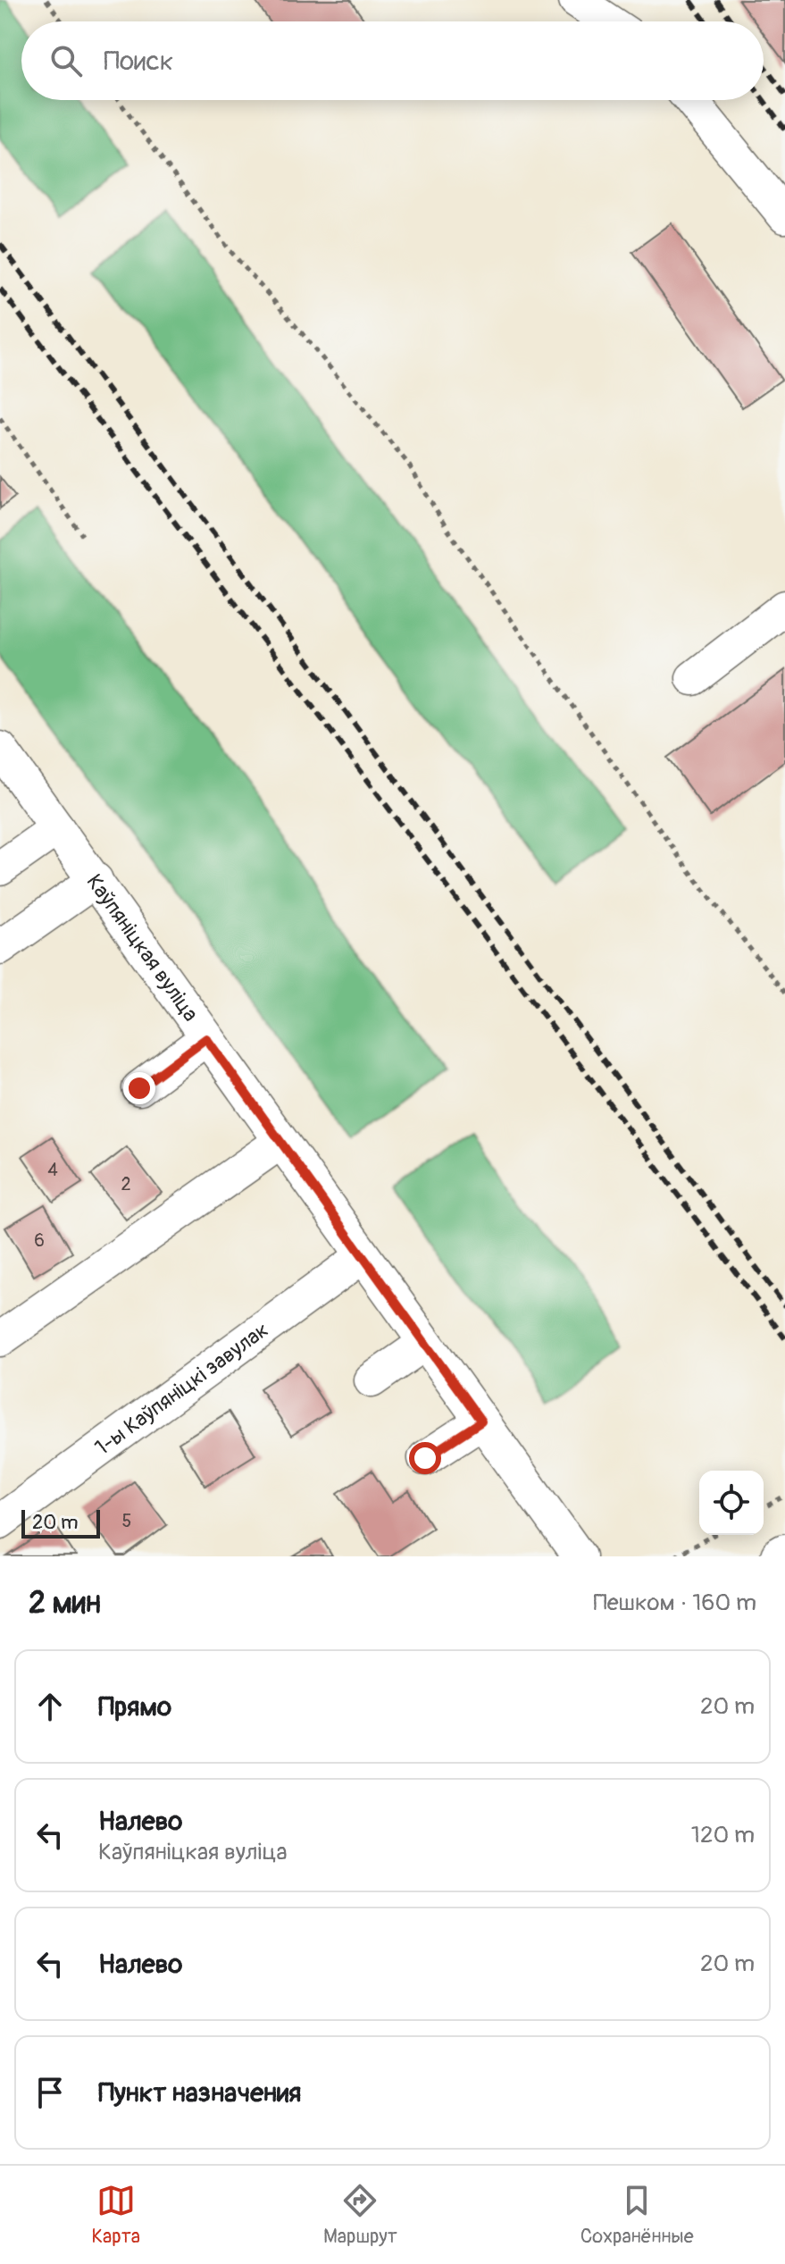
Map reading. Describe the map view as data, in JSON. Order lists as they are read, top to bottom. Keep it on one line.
{"streets":{"street":["Каўпяніцкая вуліца","1-ы Каўпяніцкі завулак"]},"crossings":[["Каўпяніцкая вуліца","1-ы Каўпяніцкі завулак"]],"house_numbers":["4","2","6","5"],"scale_bar":"20 m","page":{"search":"Поиск","scale":"20 m","heading":["2 мин","Пешком · 160 m"],"list":[["Прямо","20 m"],["Налево","Каўпяніцкая вуліца","120 m"],["Налево","20 m"],"Пункт назначения"],"nav":["Карта","Маршрут","Сохранённые"]}}
